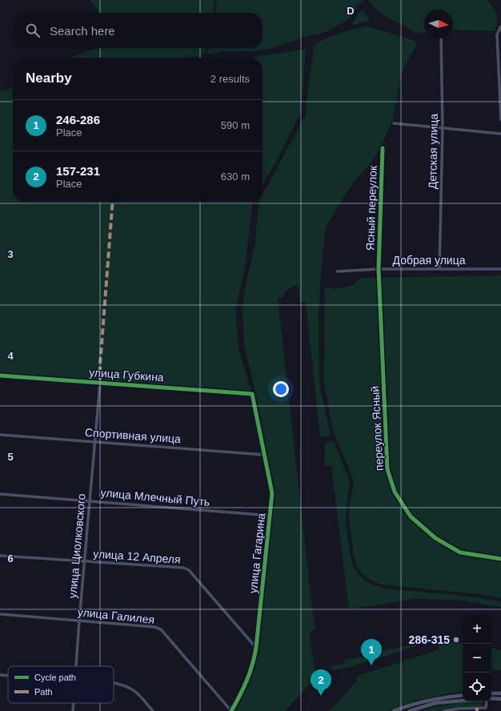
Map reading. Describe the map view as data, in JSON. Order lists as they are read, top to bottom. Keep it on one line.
{"streets":{"street":["Детская улица","Ясный переулок","Добрая улица","улица Губкина","переулок Ясный","Спортивная улица","улица Млечный Путь","улица Циолковского","улица Гагарина","улица 12 Апреля","улица Галилея"]},"crossings":[["Детская улица","Добрая улица"],["Ясный переулок","Добрая улица"],["Ясный переулок","переулок Ясный"],["Добрая улица","переулок Ясный"],["улица Губкина","улица Циолковского"],["улица Губкина","улица Гагарина"],["Спортивная улица","улица Циолковского"],["Спортивная улица","улица Гагарина"],["улица Млечный Путь","улица Циолковского"],["улица Млечный Путь","улица Гагарина"],["улица Циолковского","улица 12 Апреля"],["улица Циолковского","улица Галилея"],["улица Гагарина","улица 12 Апреля"],["улица Гагарина","улица Галилея"]],"places":["286-315"],"legend":["Cycle path","Path"],"north":"right","page":{"search":"Search here","heading":["Nearby","2 results"],"list":[{"mark":"1","name":"246-286","note":"Place","value":"590 m"},{"mark":"2","name":"157-231","note":"Place","value":"630 m"}],"map_buttons":["+","−"],"pins":["1","2"]},"grid":{"columns":["D"],"rows":["3","4","5","6"]}}
